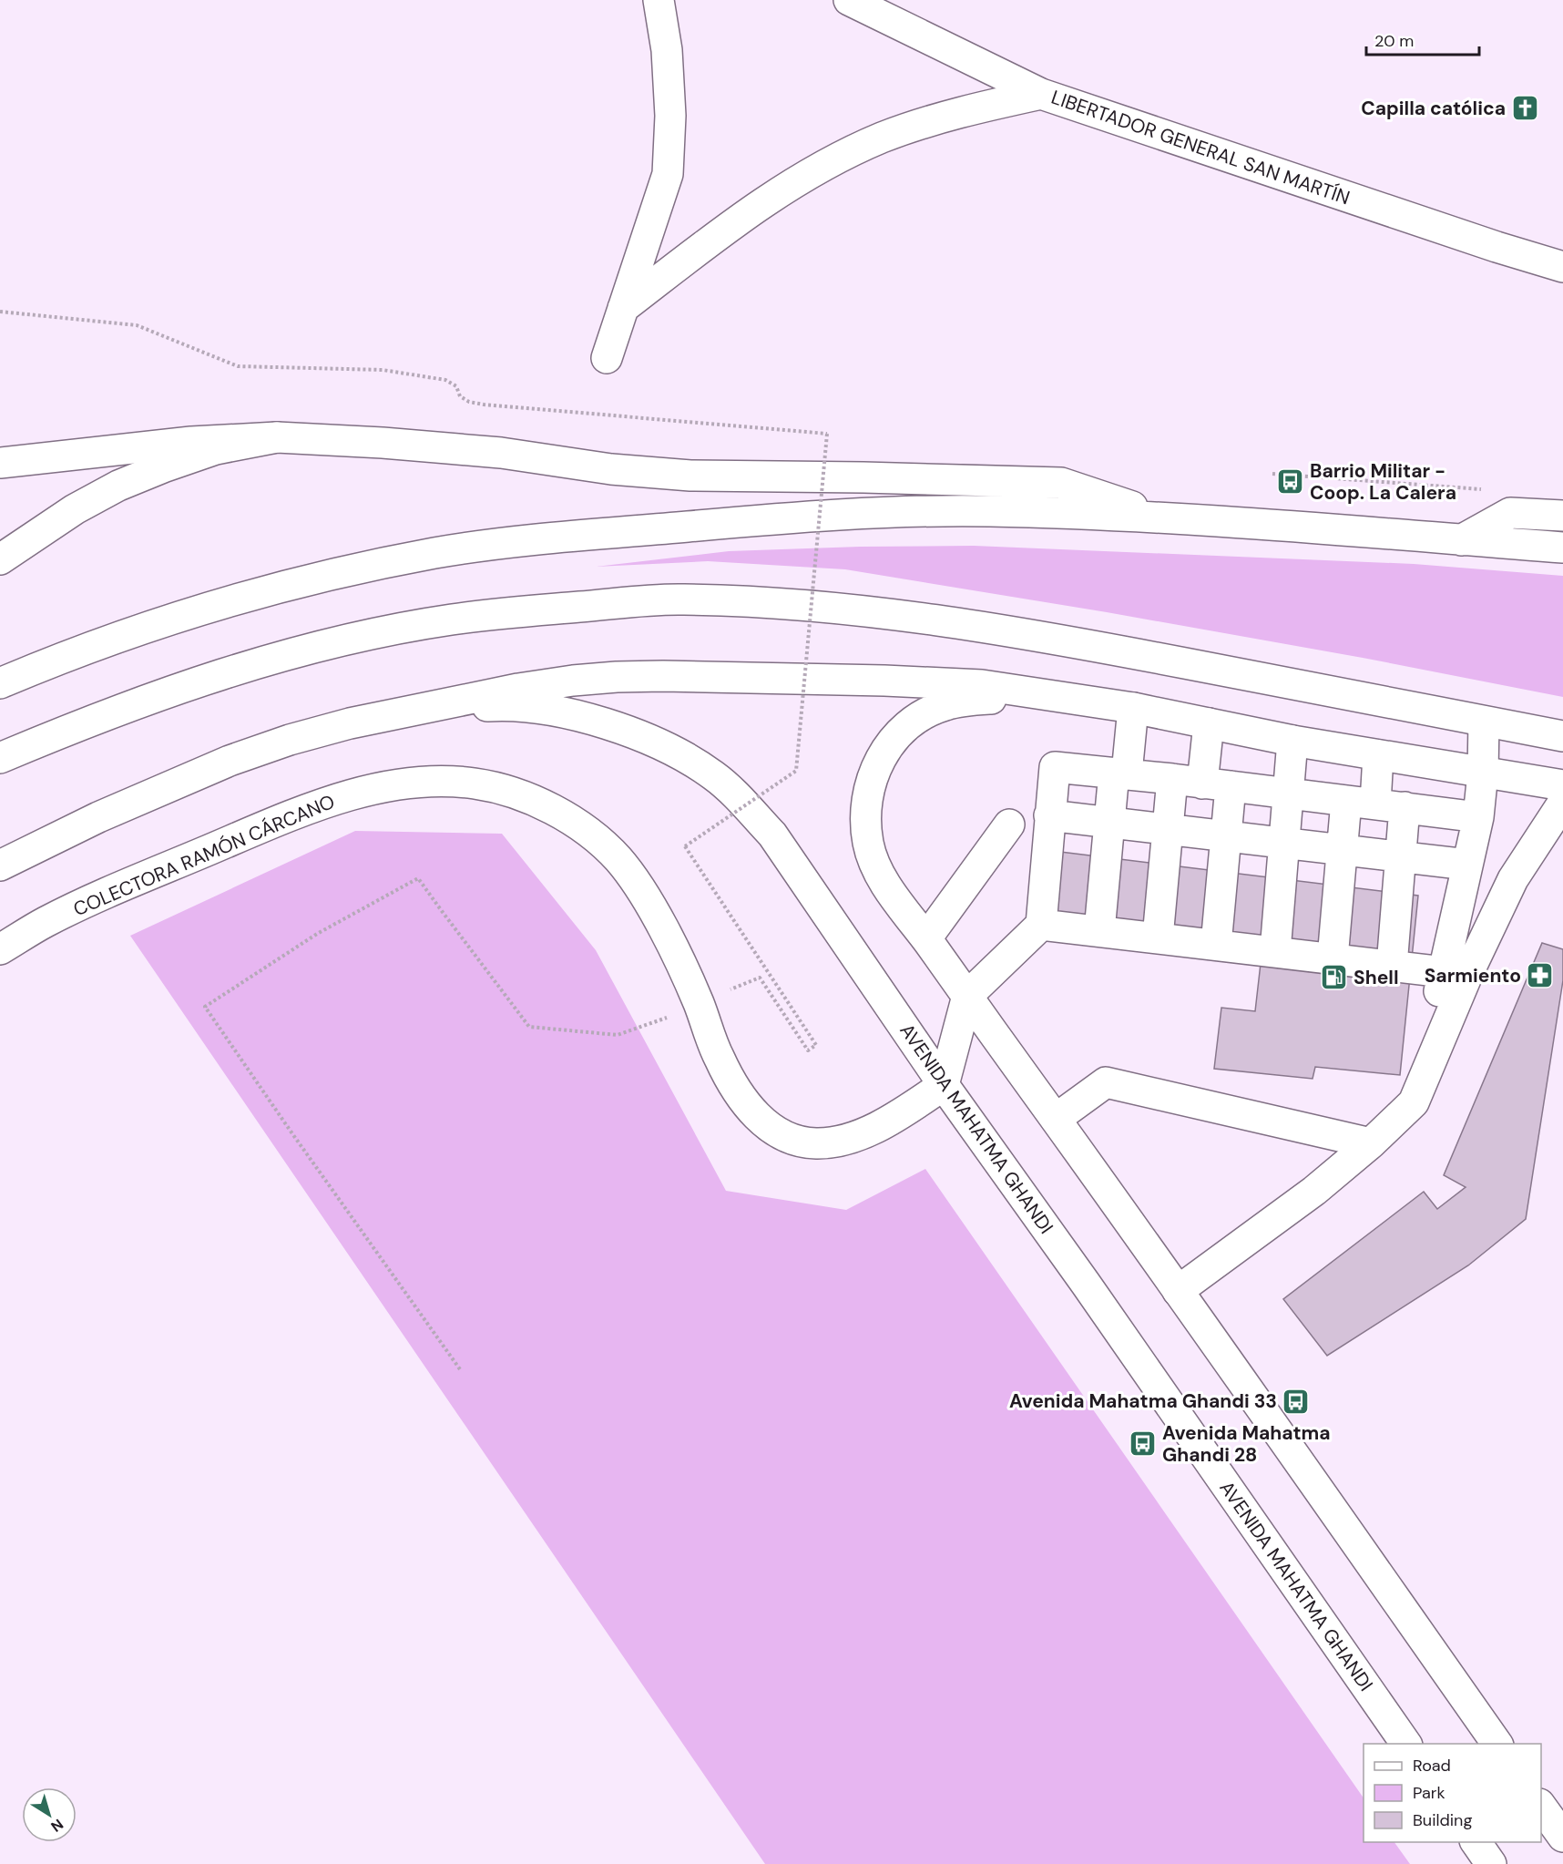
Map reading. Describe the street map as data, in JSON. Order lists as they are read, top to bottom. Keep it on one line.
{"streets":{"main road":["LIBERTADOR GENERAL SAN MARTÍN","COLECTORA RAMÓN CÁRCANO","AVENIDA MAHATMA GHANDI"]},"crossings":[["COLECTORA RAMÓN CÁRCANO","AVENIDA MAHATMA GHANDI"]],"places":{"church":["Capilla católica"],"bus stop":["Barrio Militar - Coop. La Calera","Avenida Mahatma Ghandi 33","Avenida Mahatma Ghandi 28"],"pharmacy":["Sarmiento"],"fuel station":["Shell"]},"legend":["Road","Park","Building"],"scale_bar":"20 m","north":"bottom right"}
